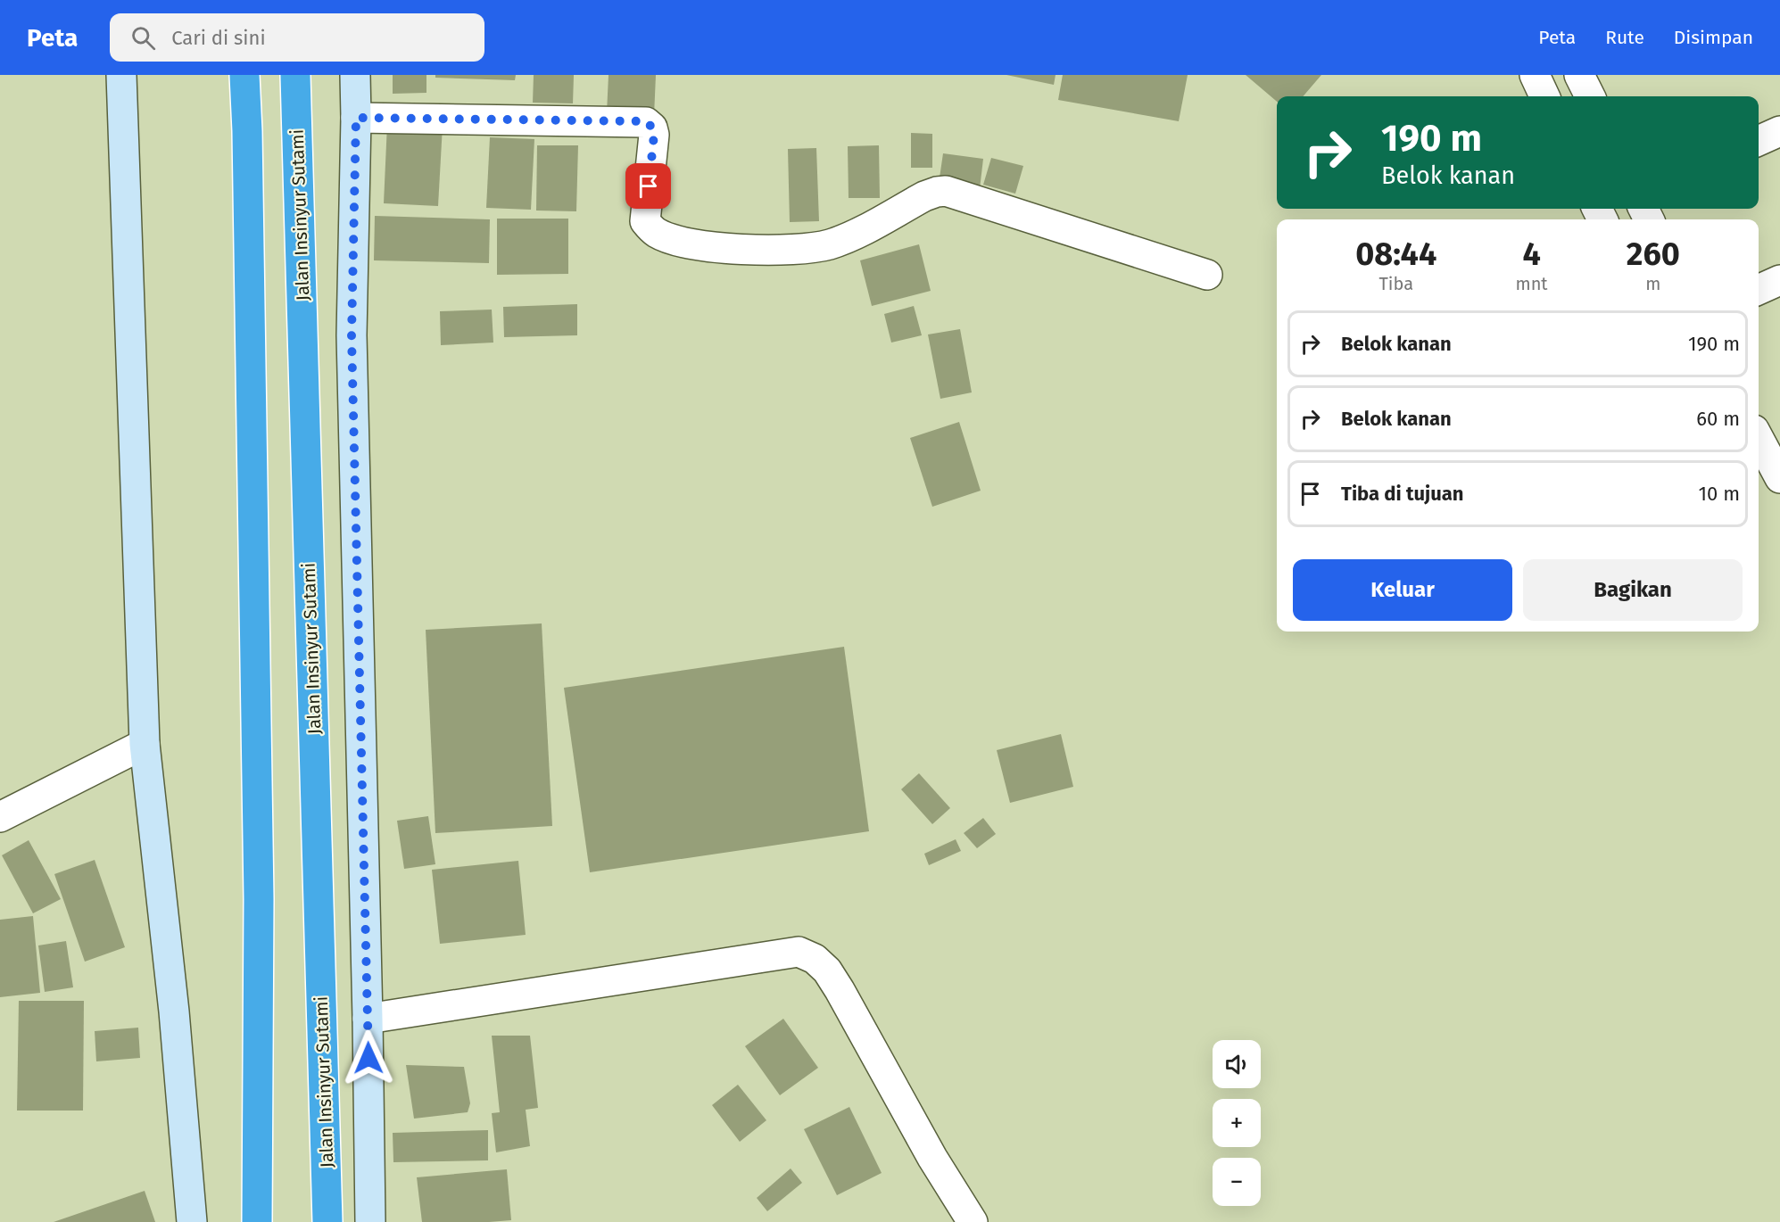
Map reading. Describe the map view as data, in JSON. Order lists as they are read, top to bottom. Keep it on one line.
{"streets":{"highway":["Jalan Insinyur Sutami"]},"page":{"header":"Peta","search":"Cari di sini","nav":["Peta","Rute","Disimpan"],"turn":["190 m","Belok kanan"],"eta":["08:44","Tiba","4","mnt","260","m"],"list":[{"name":"Belok kanan","value":"190 m"},{"name":"Belok kanan","value":"60 m"},{"name":"Tiba di tujuan","value":"10 m"}],"buttons":["Keluar","Bagikan"],"map_buttons":["+","−"]}}
